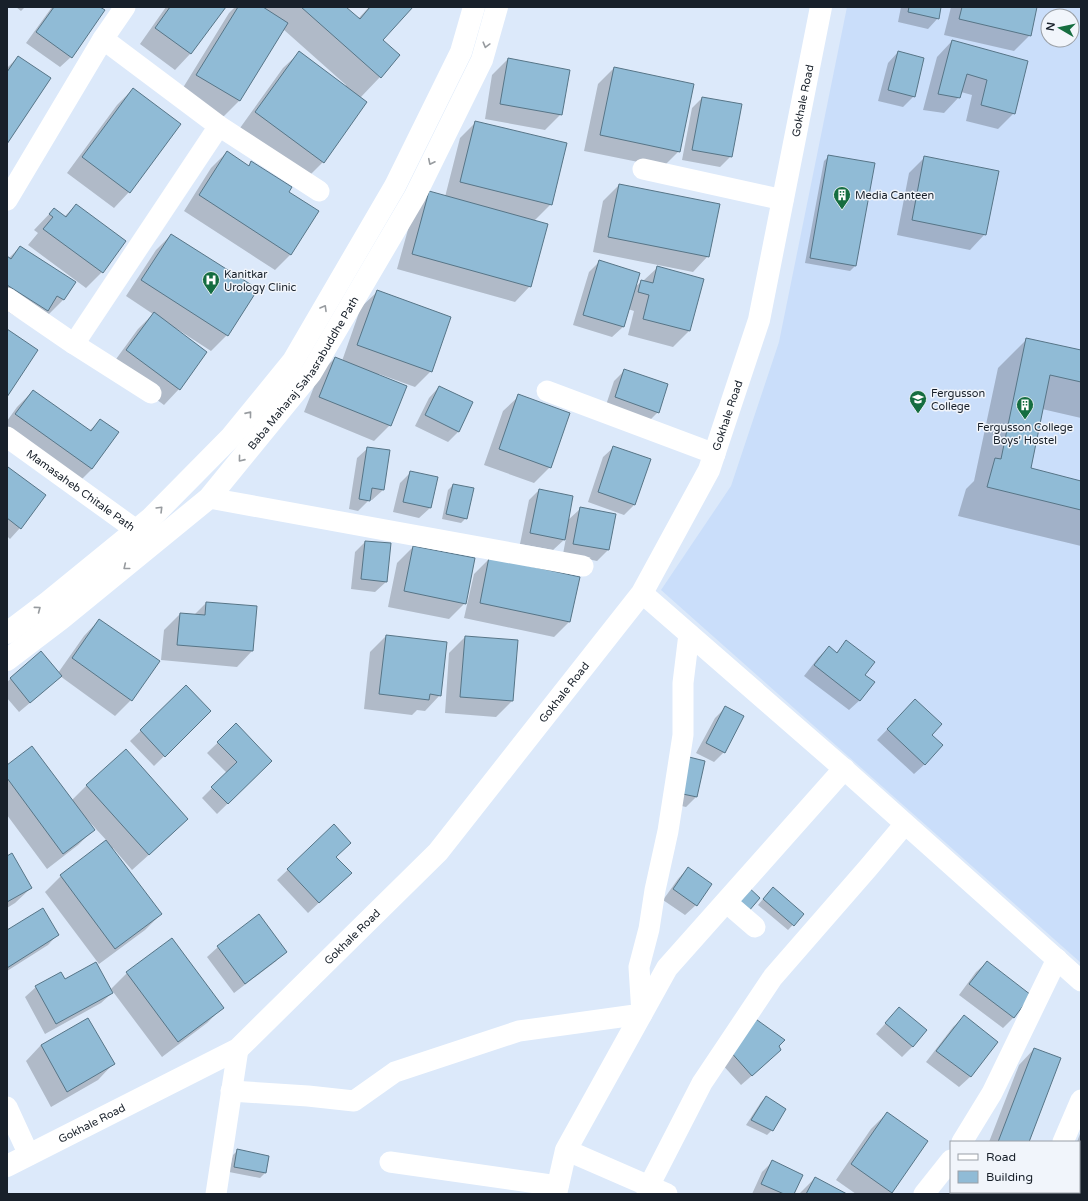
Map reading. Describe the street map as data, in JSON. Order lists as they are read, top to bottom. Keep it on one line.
{"streets":{"street":["Gokhale Road","Baba Maharaj Sahasrabuddhe Path","Mamasaheb Chitale Path"]},"crossings":[["Baba Maharaj Sahasrabuddhe Path","Mamasaheb Chitale Path"]],"places":{"building":["Media Canteen","Fergusson College Boys' Hostel"],"hospital":["Kanitkar Urology Clinic"],"school or university":["Fergusson College"]},"legend":["Road","Building"],"north":"left"}
